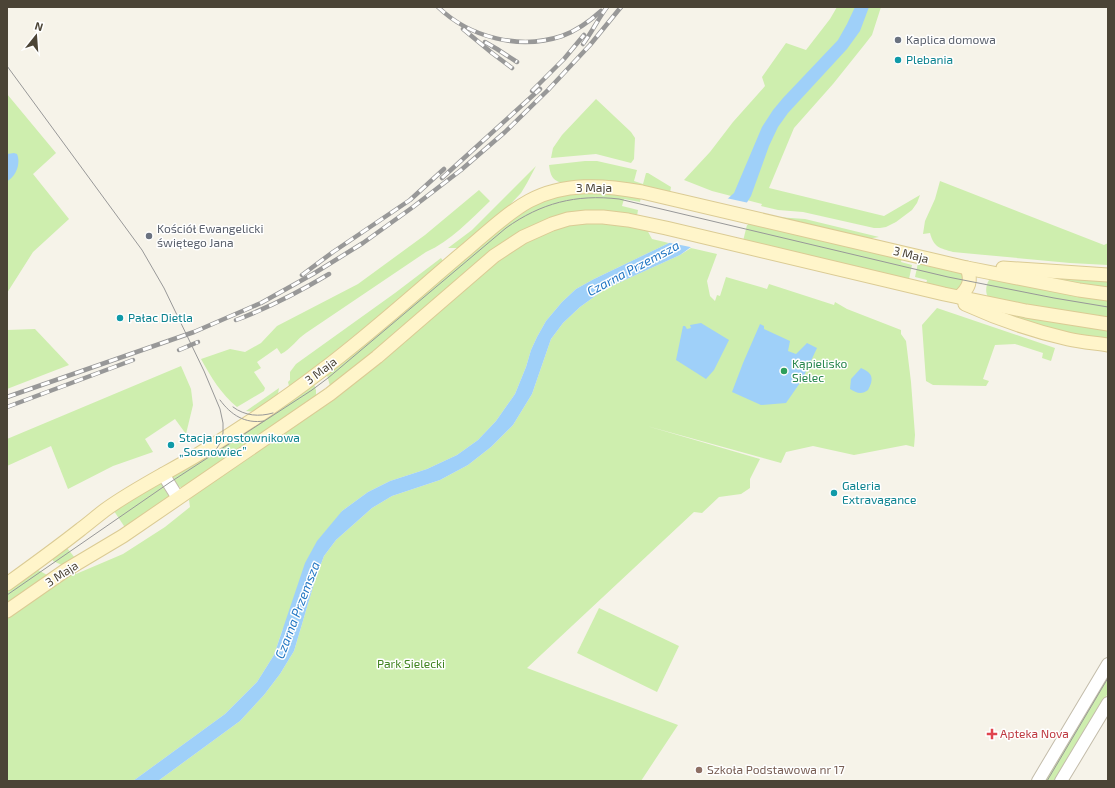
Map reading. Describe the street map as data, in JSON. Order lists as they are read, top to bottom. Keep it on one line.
{"streets":{"main road":["3 Maja"]},"water":["Czarna Przemsza"],"parks":["Park Sielecki"],"places":{"other":["Kaplica domowa","Plebania","Kościół Ewangelicki świętego Jana","Pałac Dietla","Kąpielisko Sielec","Stacja prostownikowa „Sosnowiec”","Galeria Extravagance","Szkoła Podstawowa nr 17"],"health":["Apteka Nova"]},"north":"top"}
